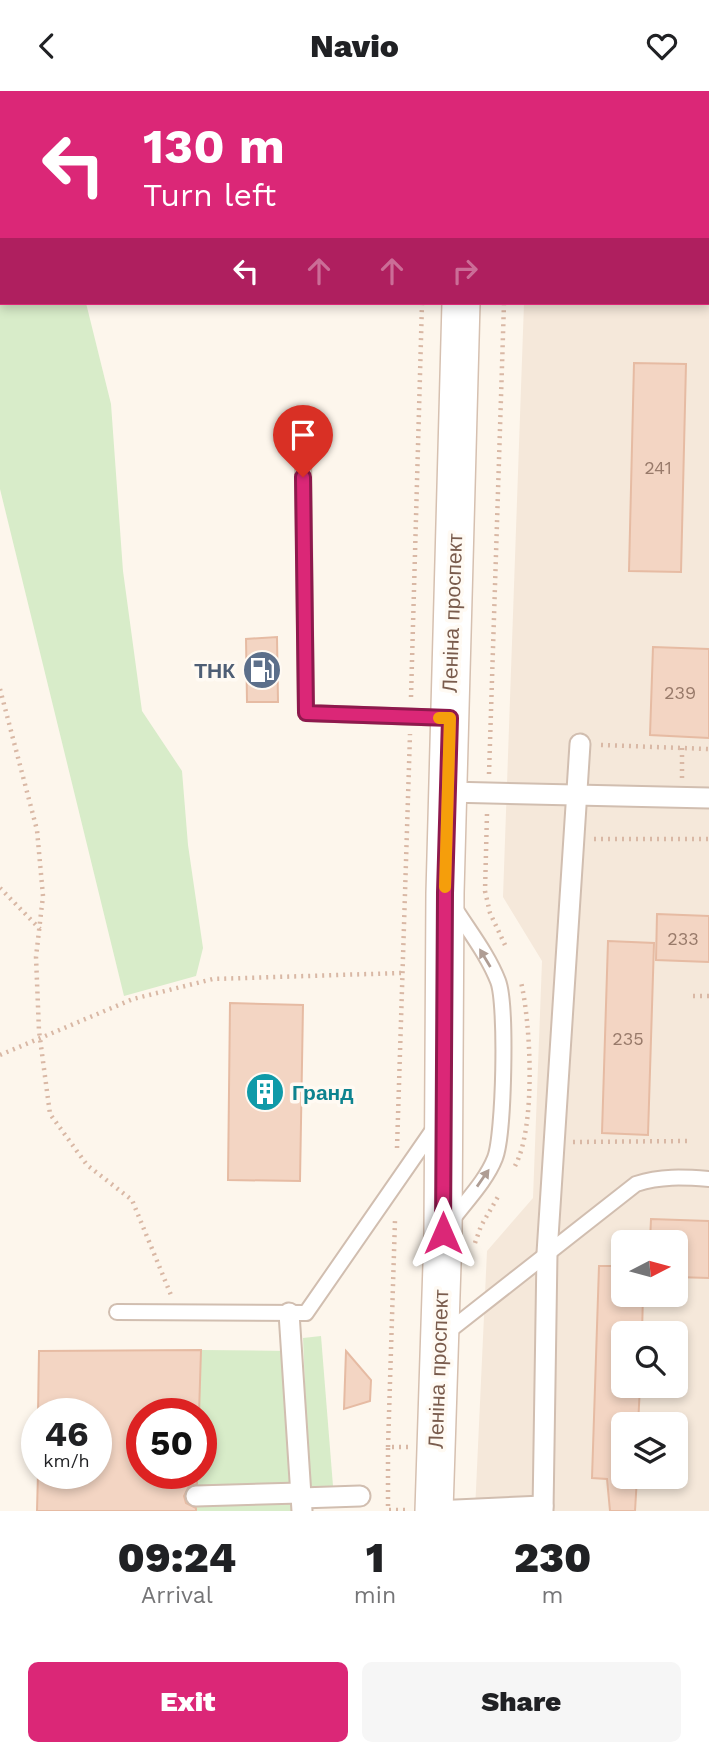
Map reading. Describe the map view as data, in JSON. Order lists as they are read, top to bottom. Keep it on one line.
{"streets":{"main road":["Леніна проспект"]},"places":{"fuel station":["ТНК"],"building":["Гранд"]},"house_numbers":["241","239","233","235"],"north":"right","page":{"header":"Navio","turn":["130 m","Turn left"],"speed":"46 km/h","limit":"50","eta":["09:24","Arrival","1","min","230","m"],"buttons":["Exit","Share"]}}
